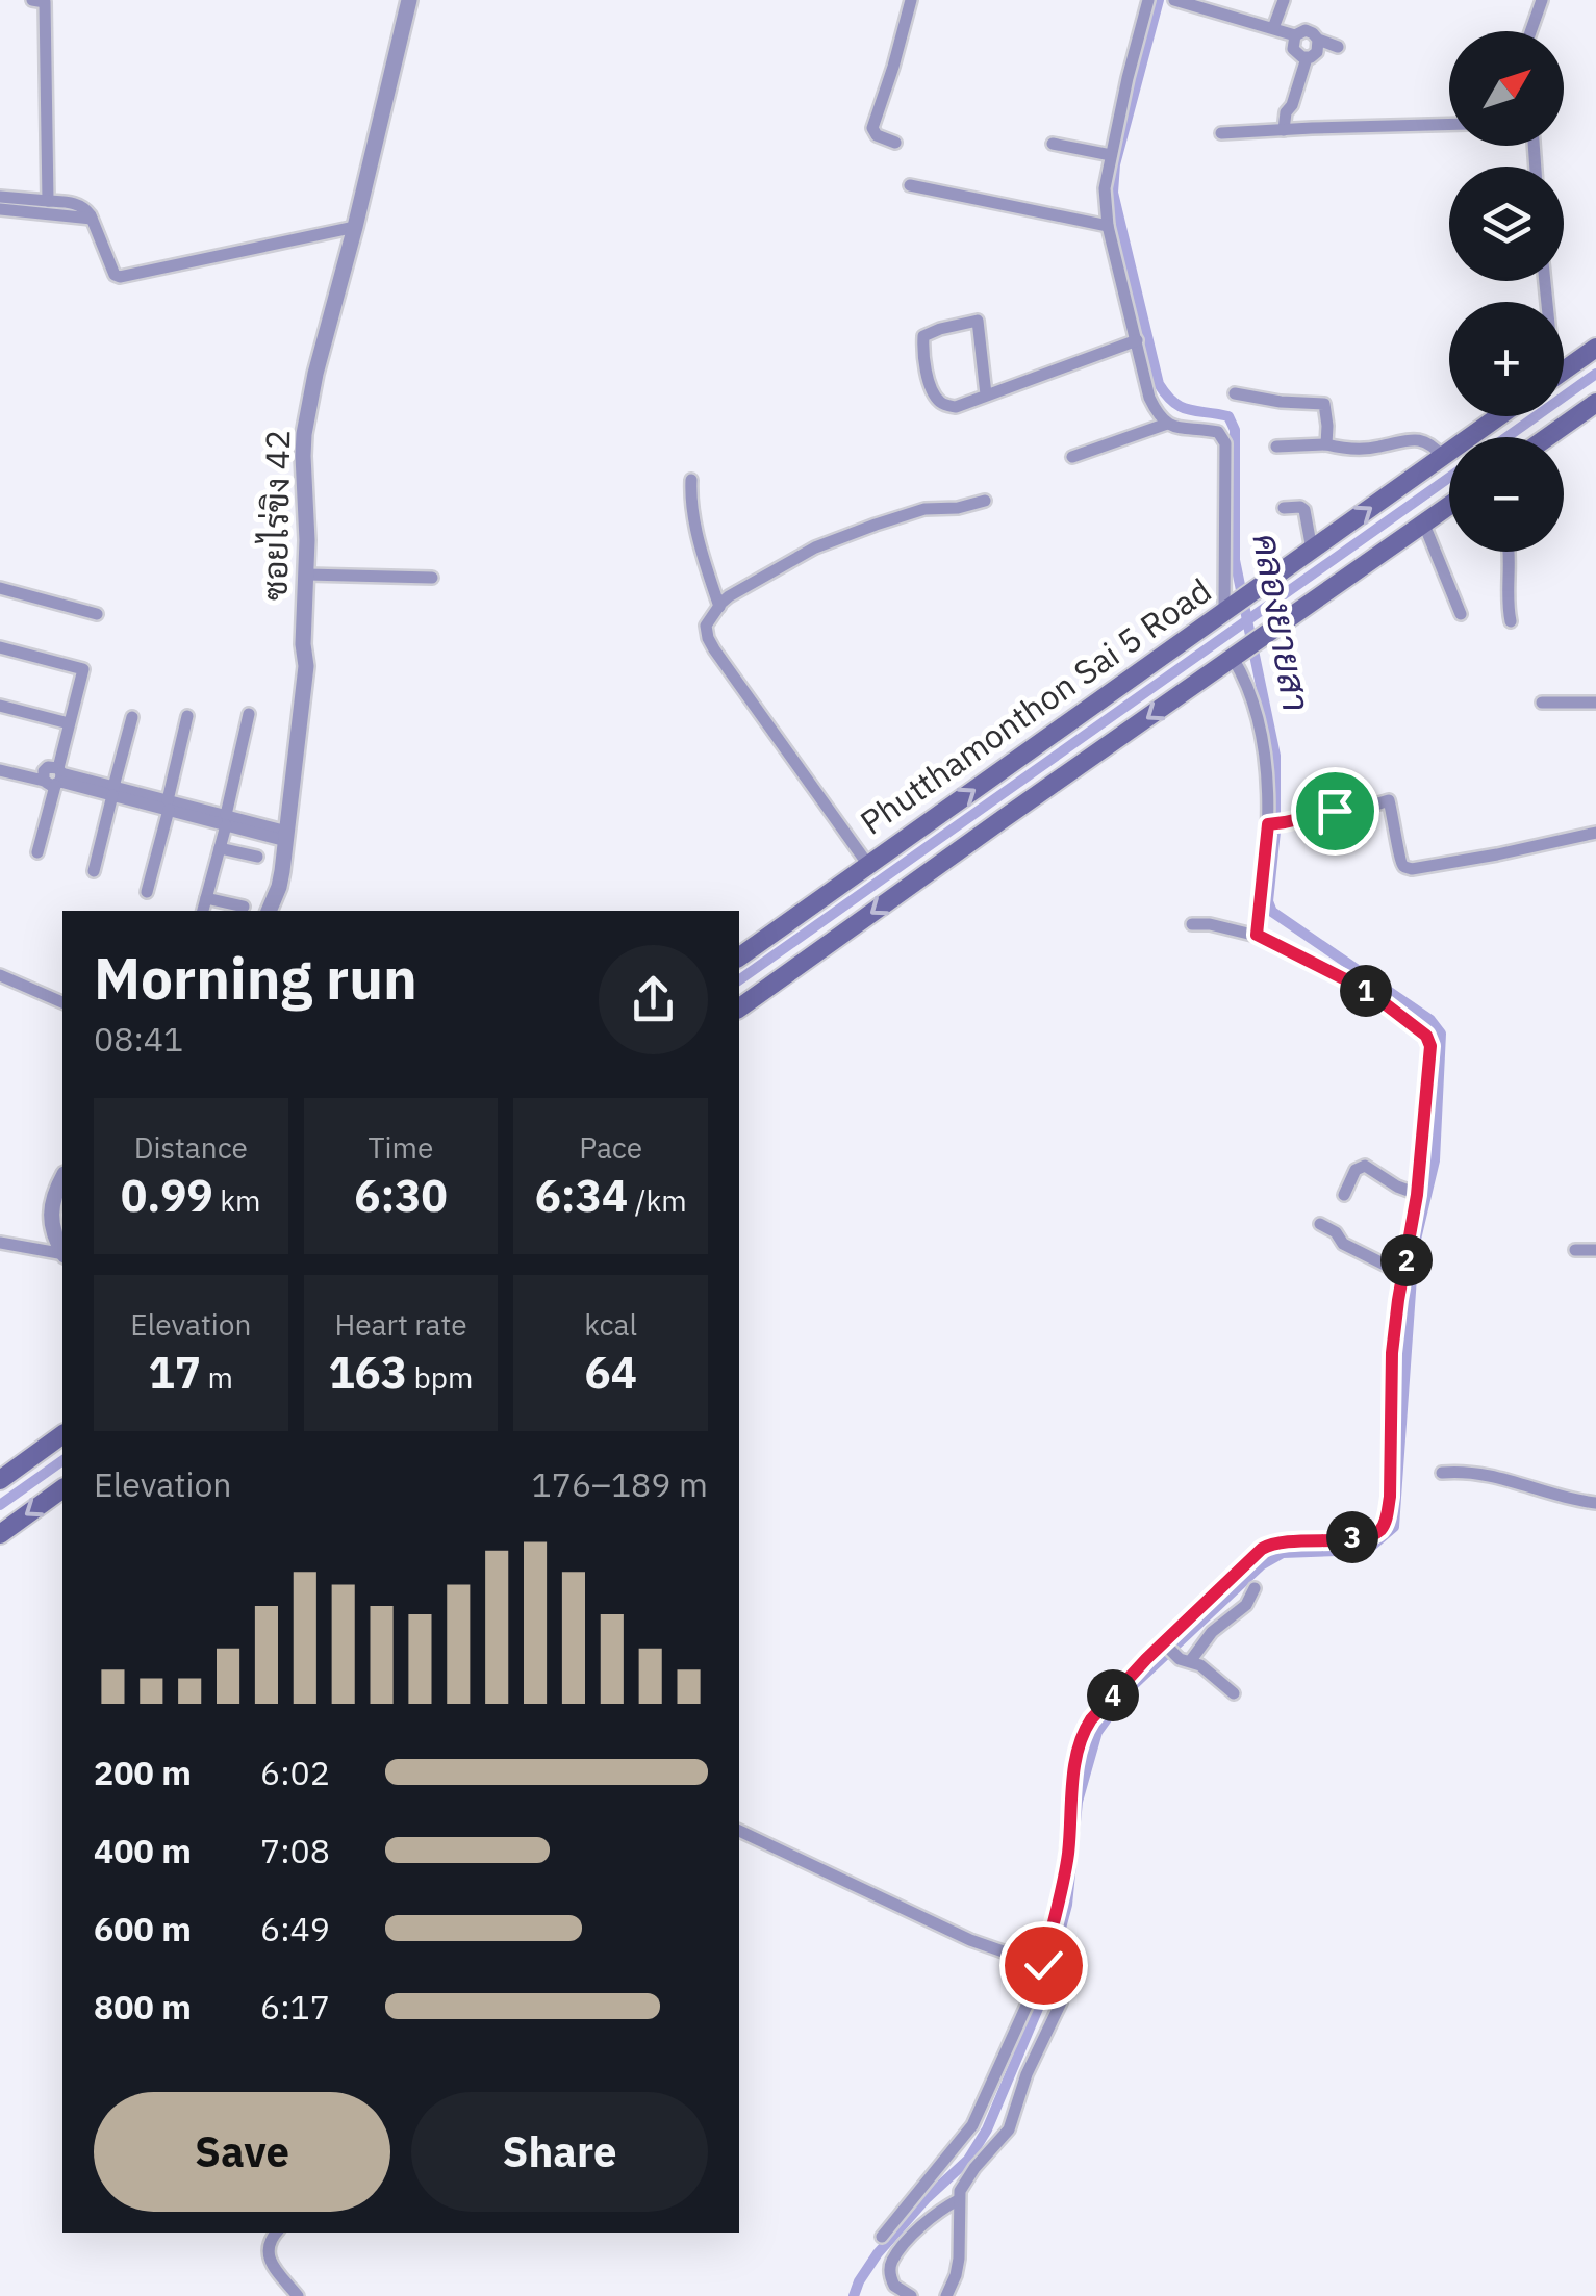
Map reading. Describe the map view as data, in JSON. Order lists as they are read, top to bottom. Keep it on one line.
{"streets":{"main road":["Phutthamonthon Sai 5 Road"],"street":["ซอยไร่ขิง 42"]},"water":["คลองยายสา"],"north":"top right","page":{"map_buttons":["+","−"],"heading":["Morning run","08:41"],"pins":["1","2","3","4"],"stats":[["Distance","0.99 km"],["Time","6:30"],["Pace","6:34 /km"],["Elevation","17 m"],["Heart rate","163 bpm"],["kcal","64"]],"chart":["Elevation","176–189 m"],"list":[{"name":"200 m","note":"6:02"},{"name":"400 m","note":"7:08"},{"name":"600 m","note":"6:49"},{"name":"800 m","note":"6:17"}],"buttons":["Save","Share"]}}
